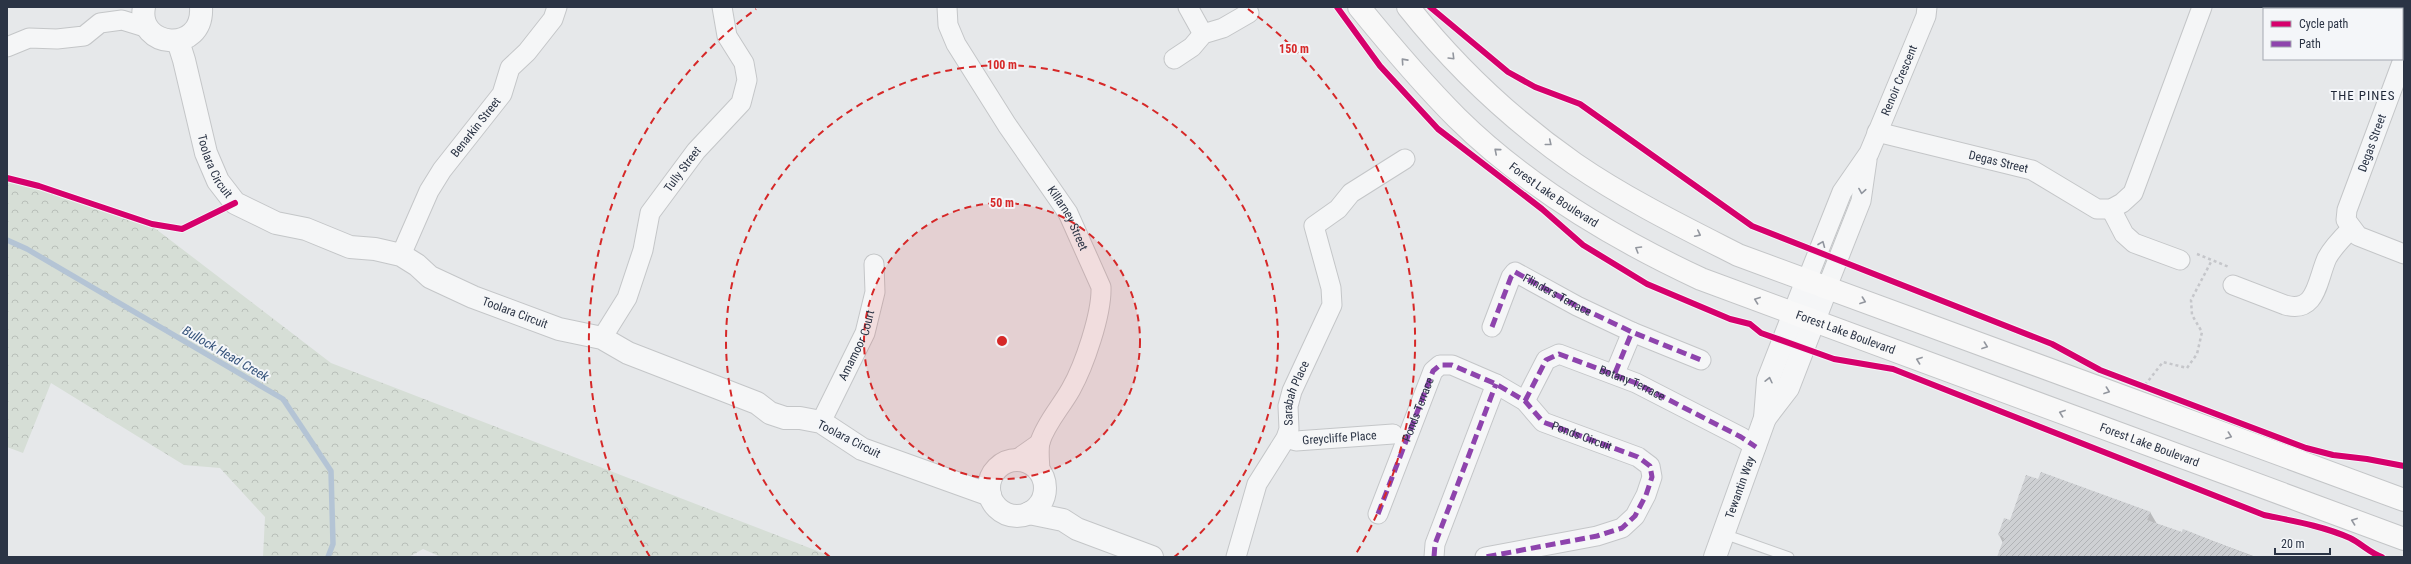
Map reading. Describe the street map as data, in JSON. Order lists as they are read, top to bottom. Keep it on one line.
{"streets":{"main road":["Forest Lake Boulevard"],"street":["Renoir Crescent","Benarkin Street","Degas Street","Toolara Circuit","Tully Street","Killarney Street","Flinders Terrace","Amamoor Court","Botany Terrace","Sarabah Place","Ponds Terrace","Ponds Circuit","Greycliffe Place","Tewantin Way"]},"crossings":[["Renoir Crescent","Degas Street"],["Renoir Crescent","Tewantin Way"],["Benarkin Street","Toolara Circuit"],["Toolara Circuit","Tully Street"],["Toolara Circuit","Killarney Street"],["Toolara Circuit","Amamoor Court"],["Forest Lake Boulevard","Tewantin Way"],["Botany Terrace","Ponds Circuit"],["Botany Terrace","Tewantin Way"],["Sarabah Place","Greycliffe Place"],["Ponds Terrace","Ponds Circuit"]],"districts":["THE PINES"],"water":["Bullock Head Creek"],"legend":["Cycle path","Path"],"scale_bar":"20 m","rings":["150 m","100 m","50 m"]}
